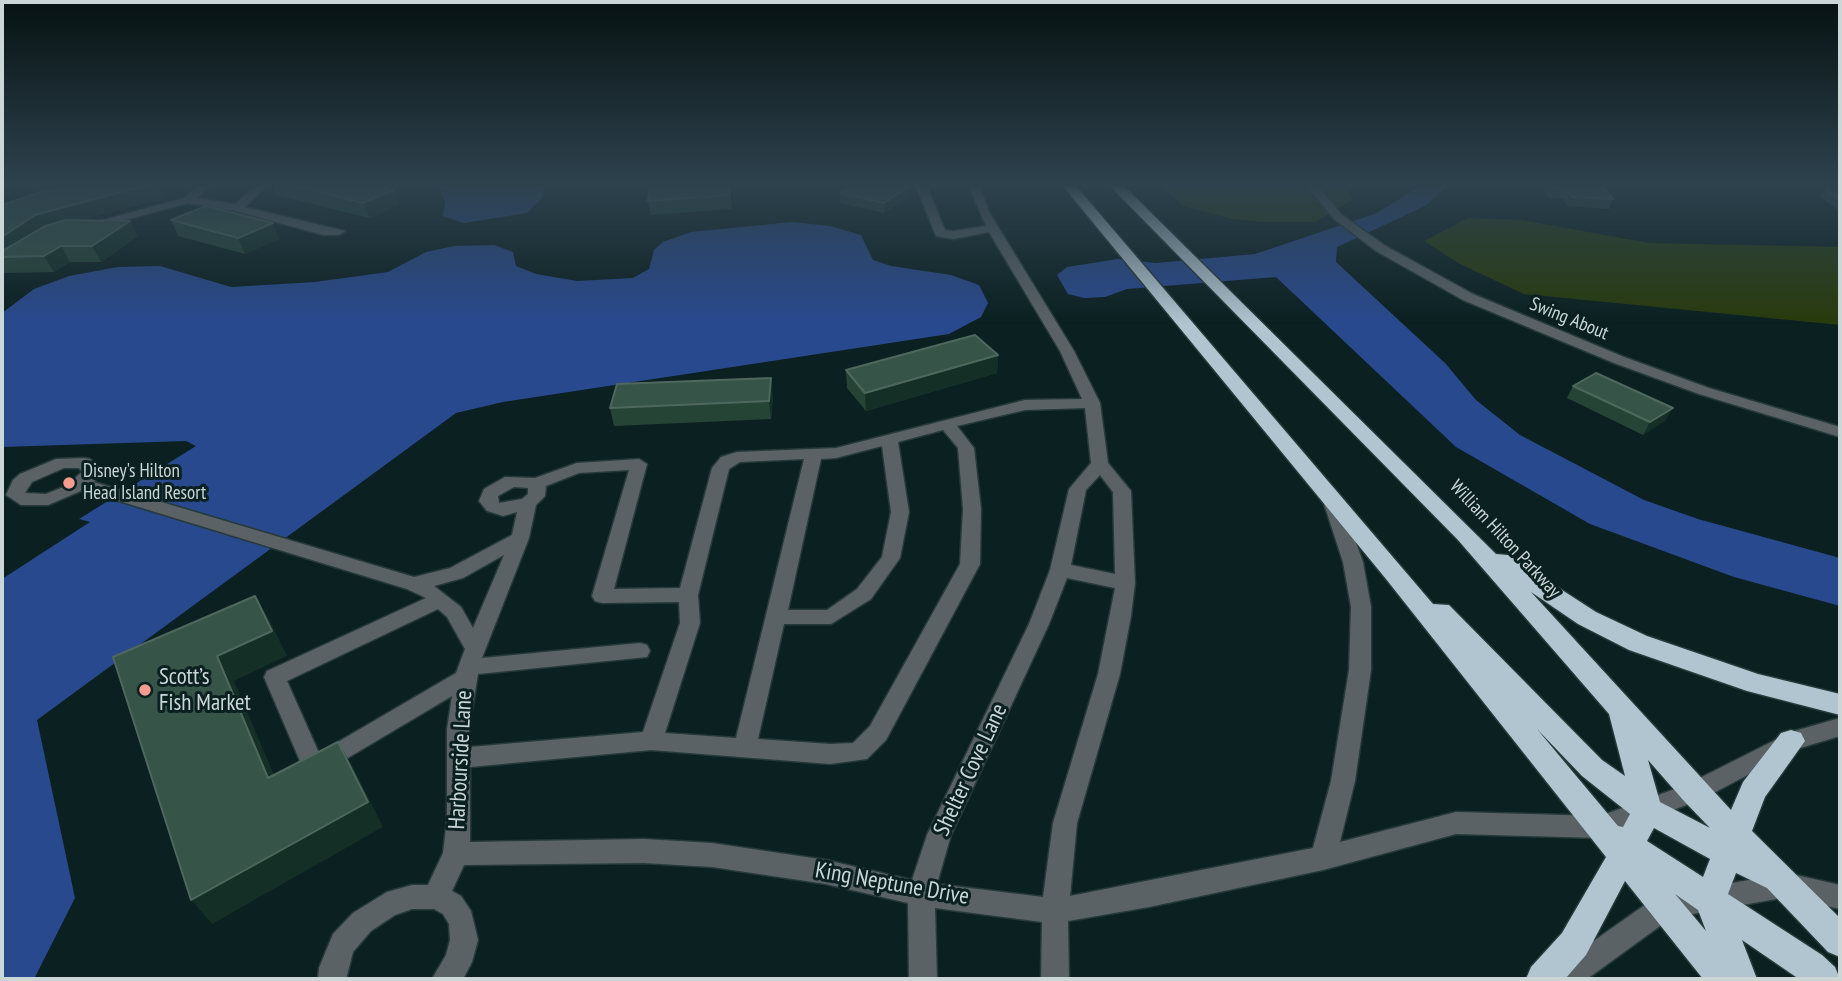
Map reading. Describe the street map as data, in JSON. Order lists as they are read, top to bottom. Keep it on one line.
{"streets":{"highway":["William Hilton Parkway"],"street":["Swing About","Harbourside Lane","Shelter Cove Lane","King Neptune Drive"]},"crossings":[["William Hilton Parkway","King Neptune Drive"],["Harbourside Lane","King Neptune Drive"],["Shelter Cove Lane","King Neptune Drive"]],"places":["Disney's Hilton Head Island Resort","Scott’s Fish Market"]}
